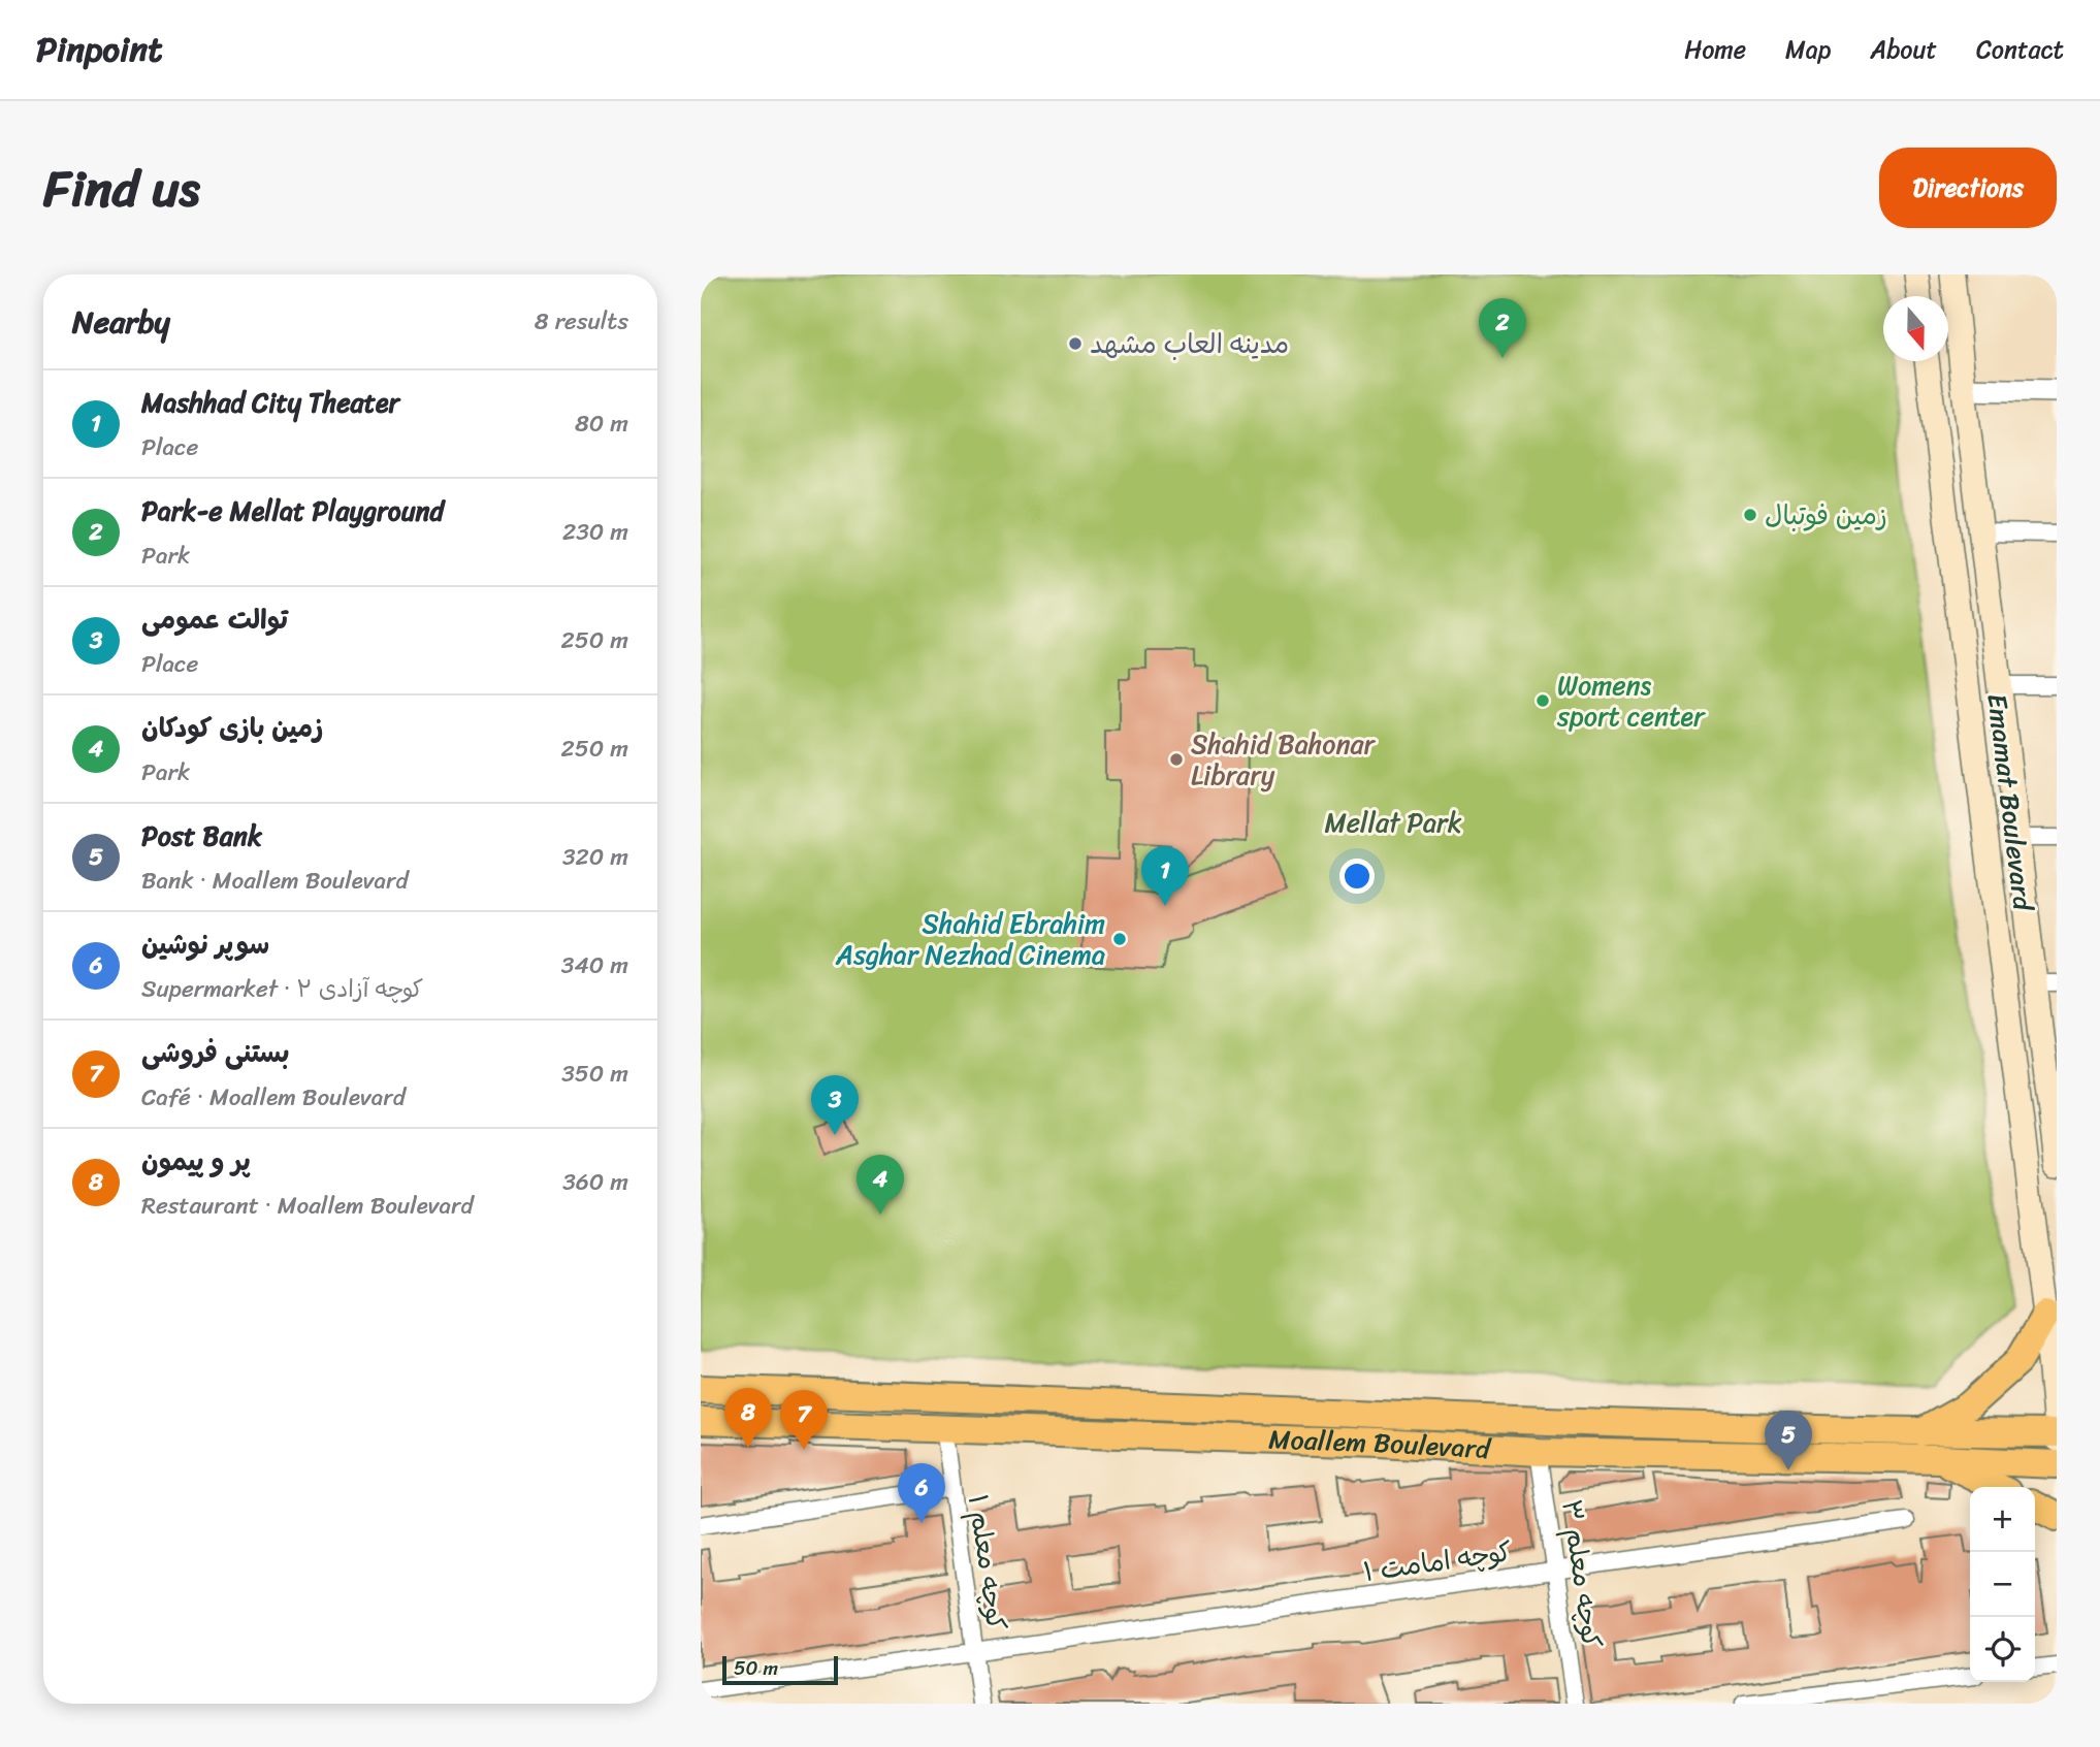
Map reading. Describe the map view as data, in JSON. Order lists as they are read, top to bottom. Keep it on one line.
{"streets":{"main road":["Emamat Boulevard","Moallem Boulevard"],"street":["کوچه امامت ۱","کوچه معلم ۱","کوچه معلم ۳"]},"crossings":[["Emamat Boulevard","Moallem Boulevard"],["Moallem Boulevard","کوچه معلم ۱"],["Moallem Boulevard","کوچه معلم ۳"],["کوچه امامت ۱","کوچه معلم ۱"],["کوچه امامت ۱","کوچه معلم ۳"]],"parks":["Mellat Park"],"places":["مدينه العاب مشهد","زمین فوتبال","Womens sport center","Shahid Bahonar Library","Shahid Ebrahim Asghar Nezhad Cinema"],"scale_bar":"50 m","north":"bottom","page":{"header":"Pinpoint","nav":["Home","Map","About","Contact"],"title":"Find us","buttons":"Directions","heading":["Nearby","8 results"],"pins":["2","1","3","4","8","7","5","6"],"list":[{"mark":"1","name":"Mashhad City Theater","note":"Place","value":"80 m"},{"mark":"2","name":"Park-e Mellat Playground","note":"Park","value":"230 m"},{"mark":"3","name":"توالت عمومی","note":"Place","value":"250 m"},{"mark":"4","name":"زمین بازی کودکان","note":"Park","value":"250 m"},{"mark":"5","name":"Post Bank","note":"Bank · Moallem Boulevard","value":"320 m"},{"mark":"6","name":"سوپر نوشین","note":"Supermarket · کوچه آزادی ۲","value":"340 m"},{"mark":"7","name":"بستنی فروشی","note":"Café · Moallem Boulevard","value":"350 m"},{"mark":"8","name":"پر و پیمون","note":"Restaurant · Moallem Boulevard","value":"360 m"}],"map_buttons":["+","−"],"scale":"50 m"}}
